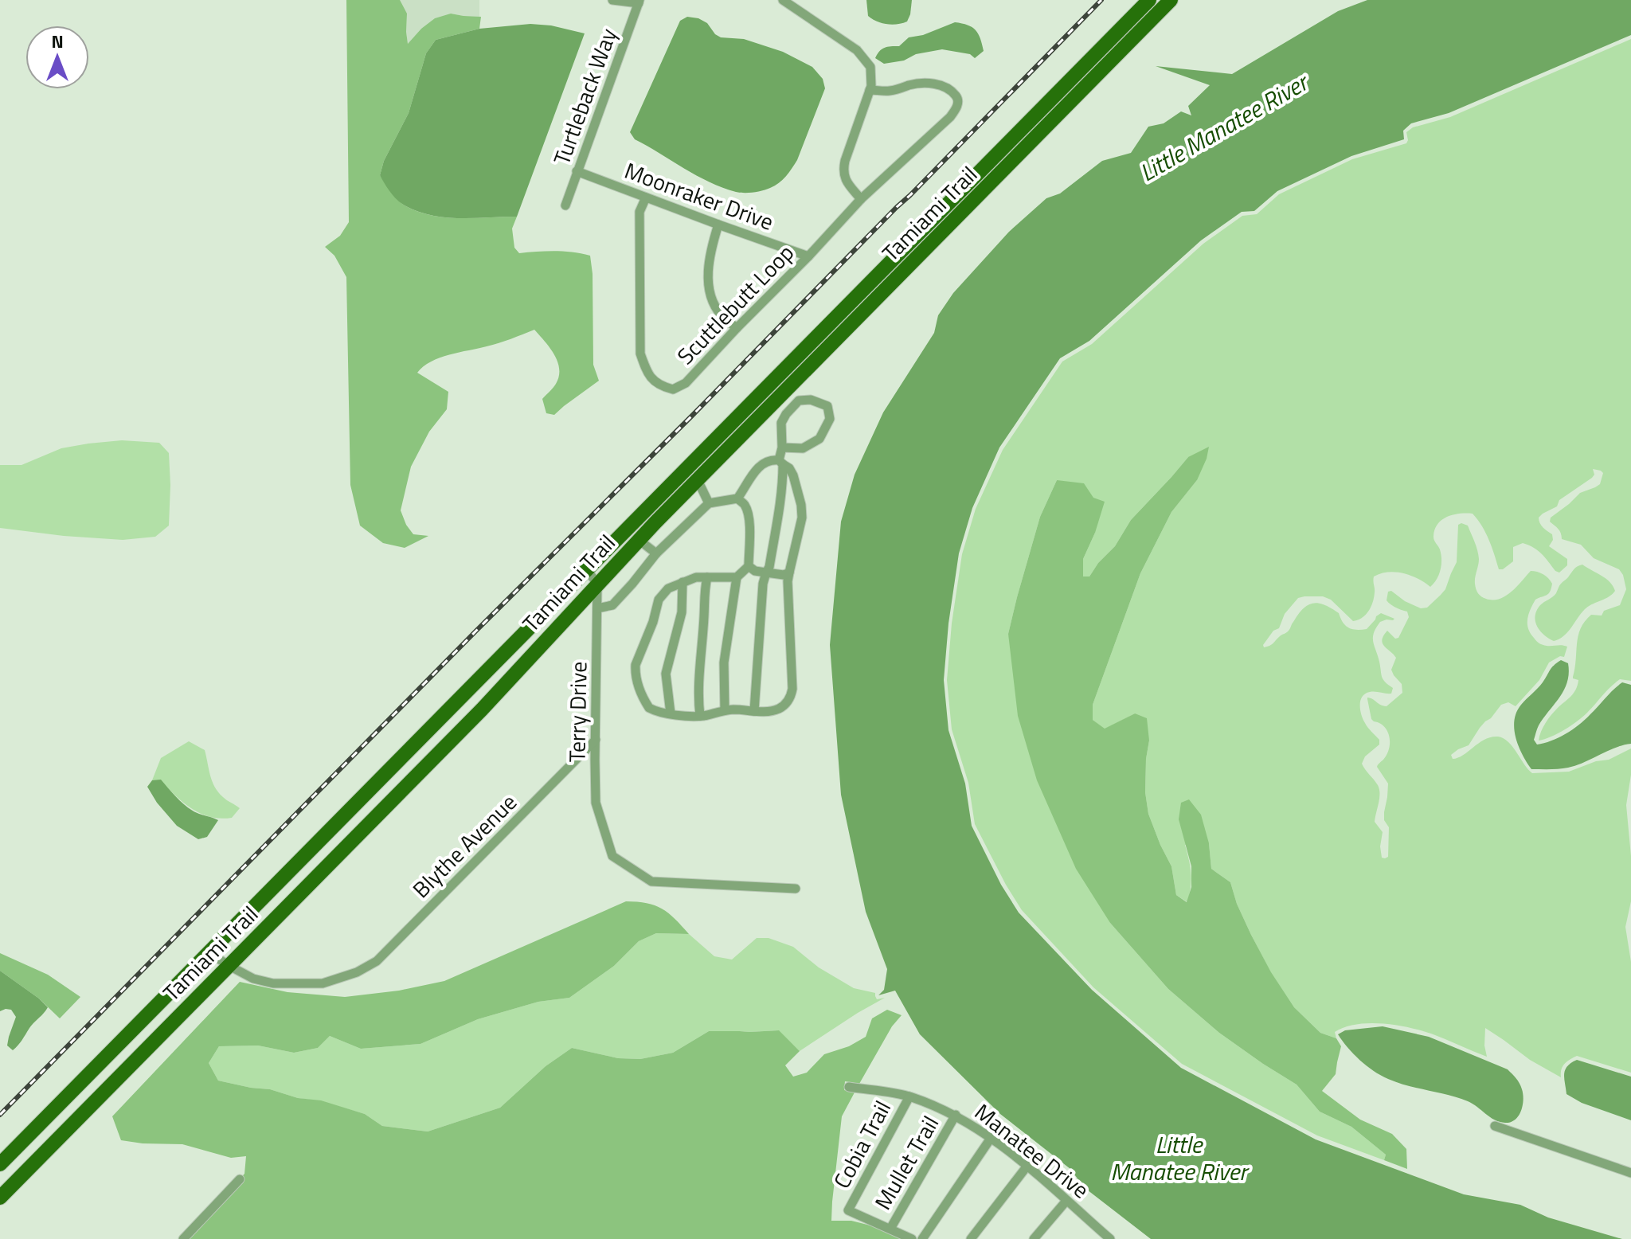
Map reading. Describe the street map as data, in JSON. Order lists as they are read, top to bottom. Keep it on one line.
{"streets":{"main road":["Tamiami Trail"],"street":["Turtleback Way","Moonraker Drive","Scuttlebutt Loop","Terry Drive","Blythe Avenue","Cobia Trail","Manatee Drive","Mullet Trail"]},"crossings":[["Turtleback Way","Moonraker Drive"],["Moonraker Drive","Scuttlebutt Loop"],["Tamiami Trail","Terry Drive"],["Tamiami Trail","Blythe Avenue"],["Terry Drive","Blythe Avenue"],["Cobia Trail","Manatee Drive"],["Cobia Trail","Mullet Trail"],["Manatee Drive","Mullet Trail"]],"water":["Little Manatee River"],"north":"top"}
